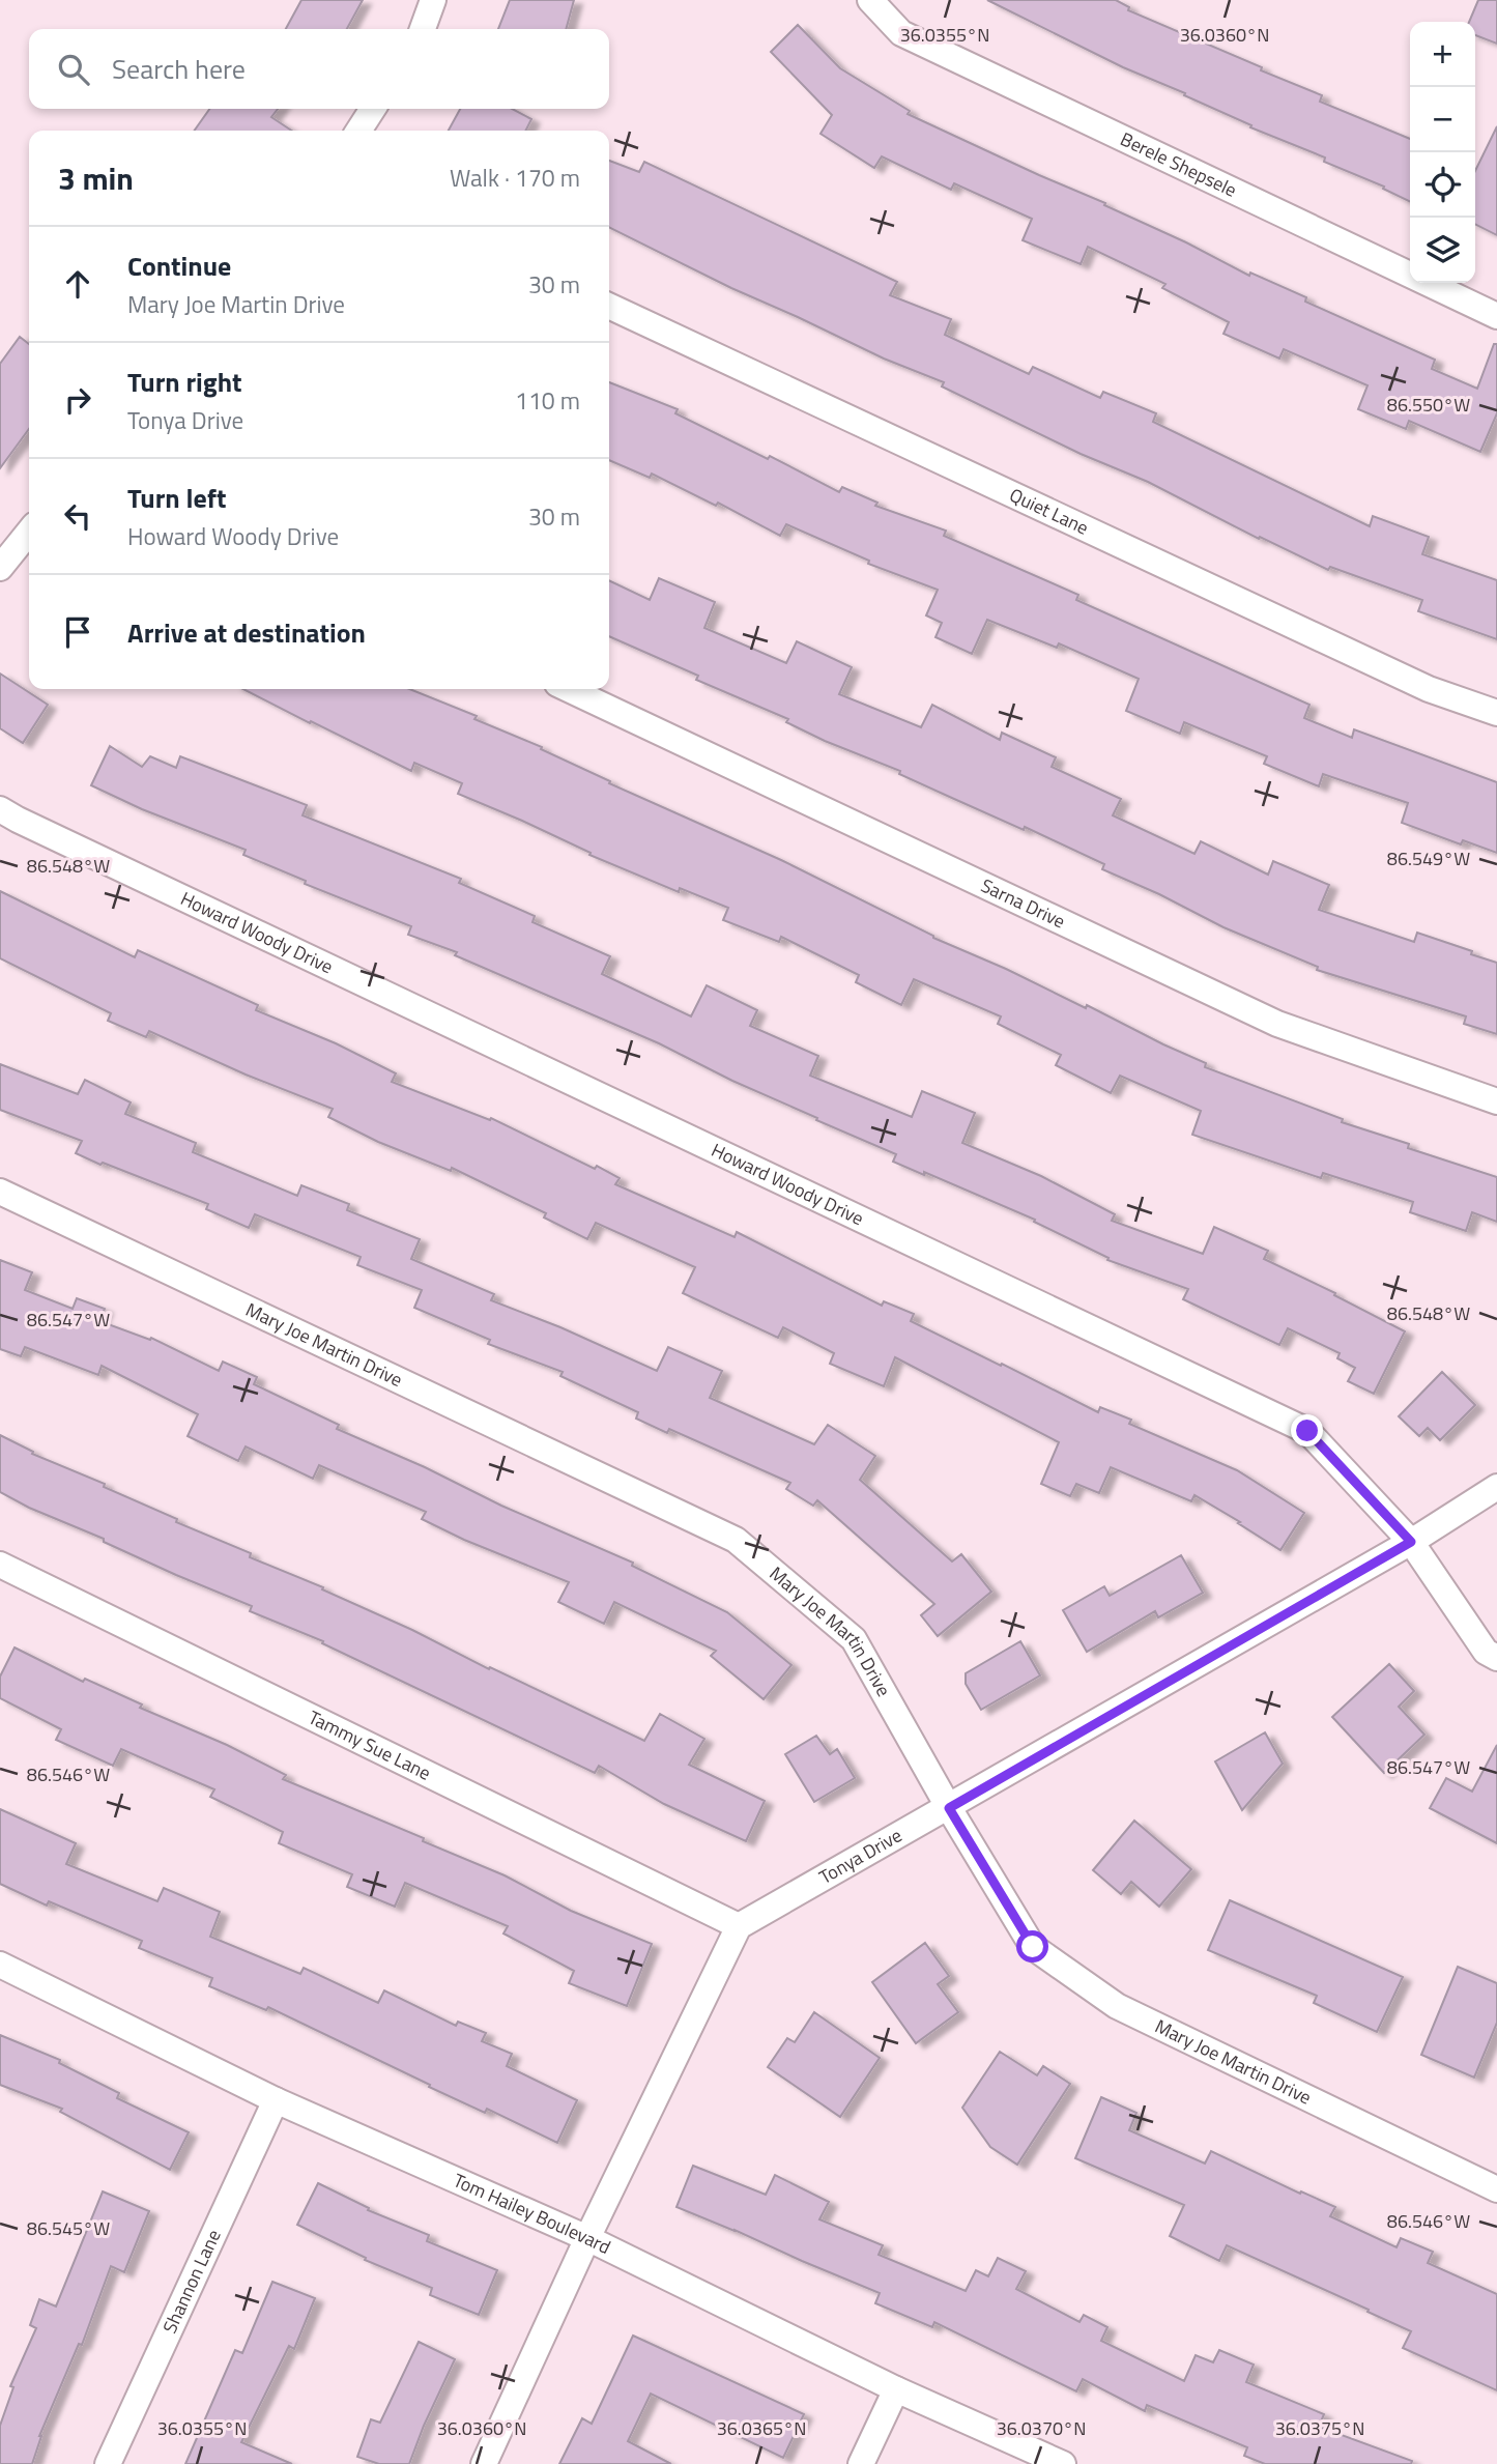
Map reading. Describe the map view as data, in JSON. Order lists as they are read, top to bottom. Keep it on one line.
{"streets":{"street":["Berele Shepsele","Quiet Lane","Sarna Drive","Howard Woody Drive","Mary Joe Martin Drive","Tammy Sue Lane","Tonya Drive","Tom Hailey Boulevard","Shannon Lane"]},"crossings":[["Howard Woody Drive","Tonya Drive"],["Mary Joe Martin Drive","Tonya Drive"],["Tammy Sue Lane","Tonya Drive"],["Tom Hailey Boulevard","Shannon Lane"]],"page":{"map_buttons":["+","−"],"search":"Search here","heading":["3 min","Walk · 170 m"],"list":[["Continue","Mary Joe Martin Drive","30 m"],["Turn right","Tonya Drive","110 m"],["Turn left","Howard Woody Drive","30 m"],"Arrive at destination"]},"coordinates":["36.0355°N","36.0360°N","86.550°W","86.549°W","86.548°W","86.547°W","86.546°W","86.545°W","36.0365°N","36.0370°N","36.0375°N"]}
